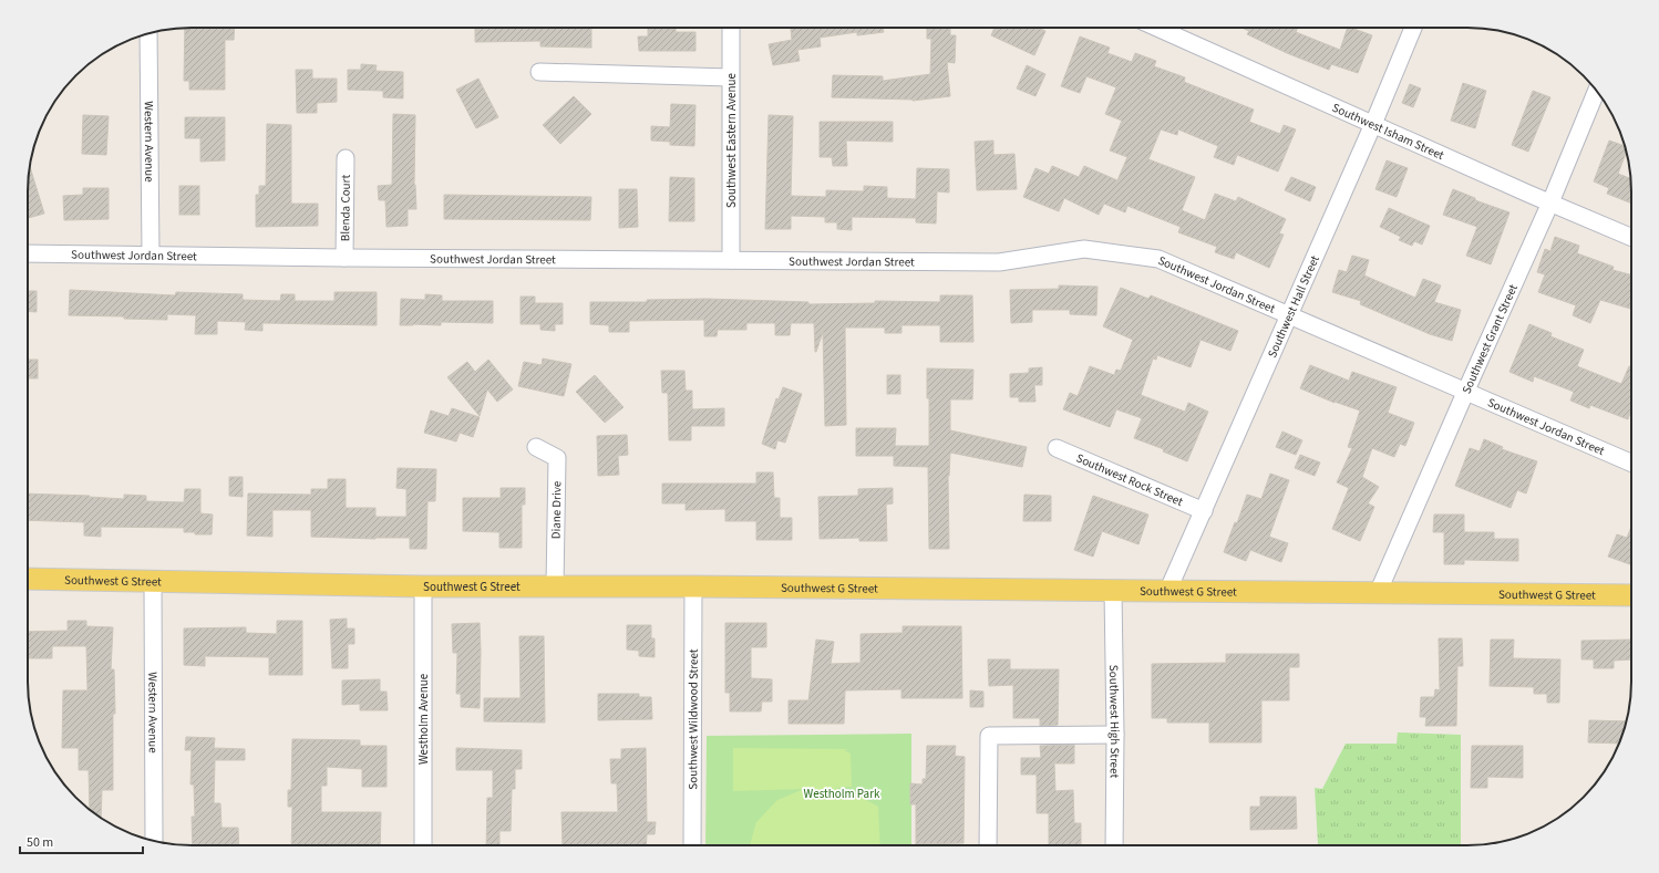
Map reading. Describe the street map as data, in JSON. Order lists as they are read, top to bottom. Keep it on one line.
{"streets":{"main road":["Southwest G Street"],"street":["Southwest Isham Street","Southwest Eastern Avenue","Western Avenue","Blenda Court","Southwest Jordan Street","Southwest Hall Street","Southwest Grant Street","Southwest Rock Street","Diane Drive","Westholm Avenue","Southwest Wildwood Street","Southwest High Street"]},"crossings":[["Southwest Isham Street","Southwest Hall Street"],["Southwest Isham Street","Southwest Grant Street"],["Southwest Eastern Avenue","Southwest Jordan Street"],["Western Avenue","Southwest Jordan Street"],["Western Avenue","Southwest G Street"],["Blenda Court","Southwest Jordan Street"],["Southwest Jordan Street","Southwest Hall Street"],["Southwest Jordan Street","Southwest Grant Street"],["Southwest Hall Street","Southwest Rock Street"],["Southwest Hall Street","Southwest G Street"],["Southwest Grant Street","Southwest G Street"],["Diane Drive","Southwest G Street"],["Southwest G Street","Westholm Avenue"],["Southwest G Street","Southwest Wildwood Street"],["Southwest G Street","Southwest High Street"]],"parks":["Westholm Park"],"scale_bar":"50 m"}
